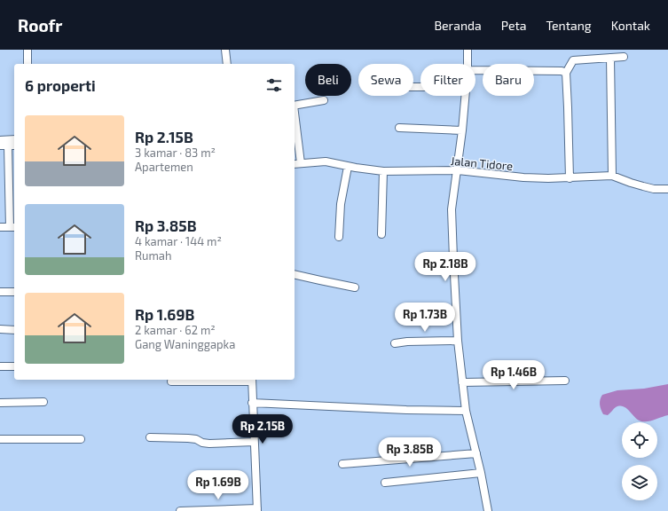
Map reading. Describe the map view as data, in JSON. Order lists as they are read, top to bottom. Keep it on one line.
{"streets":{"street":["Jalan Tidore"]},"page":{"header":"Roofr","nav":["Beranda","Peta","Tentang","Kontak"],"chip":["Beli","Sewa","Filter","Baru"],"heading":"6 properti","list":[{"name":"Rp 2.15B","note":"3 kamar · 83 m² · Apartemen"},{"name":"Rp 3.85B","note":"4 kamar · 144 m² · Rumah"},{"name":"Rp 1.69B","note":"2 kamar · 62 m² · Gang Waninggapka"}],"price":["Rp 2.18B","Rp 1.73B","Rp 1.46B","Rp 2.15B","Rp 3.85B","Rp 1.69B"]}}
